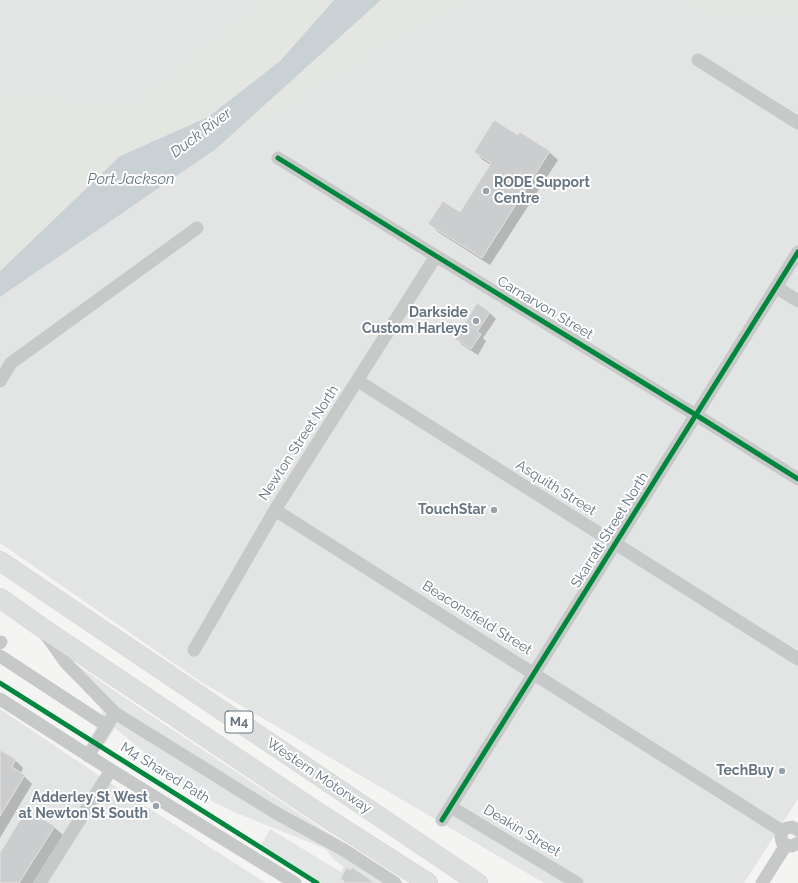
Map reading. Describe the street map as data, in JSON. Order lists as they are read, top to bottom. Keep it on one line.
{"streets":{"highway":["M4","Western Motorway"],"street":["Carnarvon Street","Newton Street North","Asquith Street","Skarratt Street North","Beaconsfield Street","Deakin Street"],"cycle path":["M4 Shared Path"]},"crossings":[["Carnarvon Street","Newton Street North"],["Carnarvon Street","Skarratt Street North"],["Newton Street North","Asquith Street"],["Newton Street North","Beaconsfield Street"],["Asquith Street","Skarratt Street North"],["Skarratt Street North","Beaconsfield Street"],["Skarratt Street North","Deakin Street"]],"water":["Duck River","Port Jackson"],"places":["RODE Support Centre","Darkside Custom Harleys","TouchStar","TechBuy","Adderley St West at Newton St South"]}
